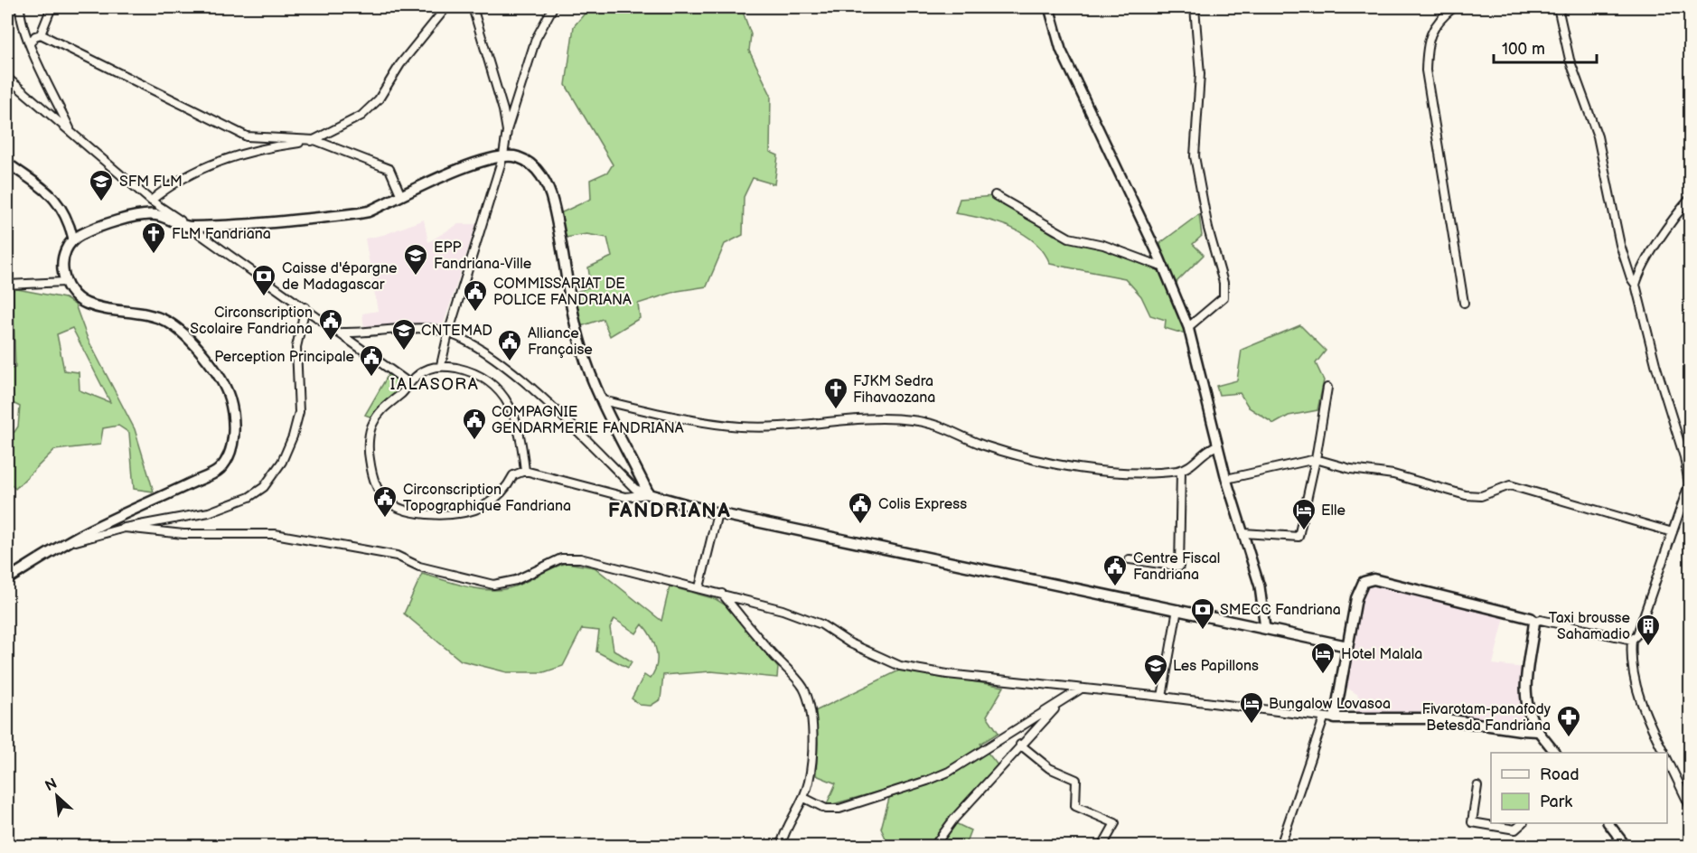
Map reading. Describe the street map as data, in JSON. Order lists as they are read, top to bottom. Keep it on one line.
{"districts":["IALASORA","FANDRIANA"],"places":{"school or university":["SFM FLM","EPP Fandriana-Ville","CNTEMAD","Les Papillons"],"church":["FLM Fandriana","FJKM Sedra Fihavaozana"],"bank":["Caisse d'épargne de Madagascar","SMECC Fandriana"],"public building":["COMMISSARIAT DE POLICE FANDRIANA","Circonscription Scolaire Fandriana","Alliance Française","Perception Principale","COMPAGNIE GENDARMERIE FANDRIANA","Circonscription Topographique Fandriana","Colis Express","Centre Fiscal Fandriana"],"hotel":["Elle","Hotel Malala","Bungalow Lovasoa"],"building":["Taxi brousse Sahamadio"],"pharmacy":["Fivarotam-panafody Betesda Fandriana"]},"legend":["Road","Park"],"scale_bar":"100 m","north":"top left"}
